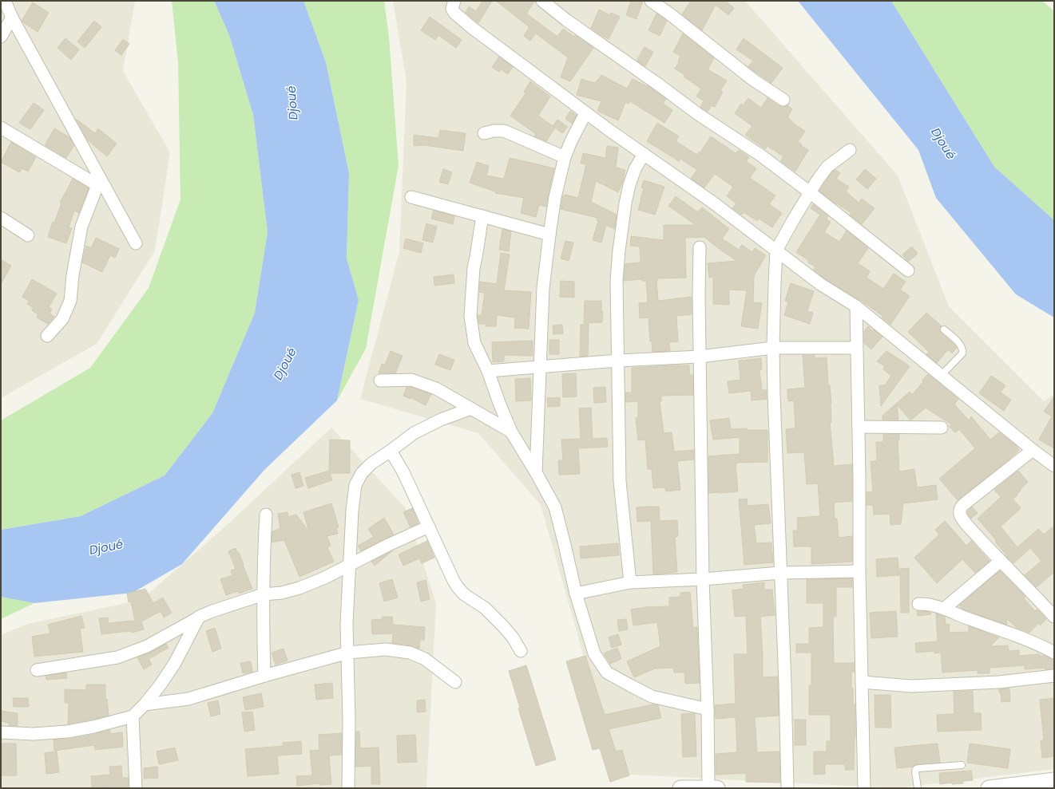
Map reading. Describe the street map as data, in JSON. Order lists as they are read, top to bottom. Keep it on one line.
{"water":["Djoué"]}
